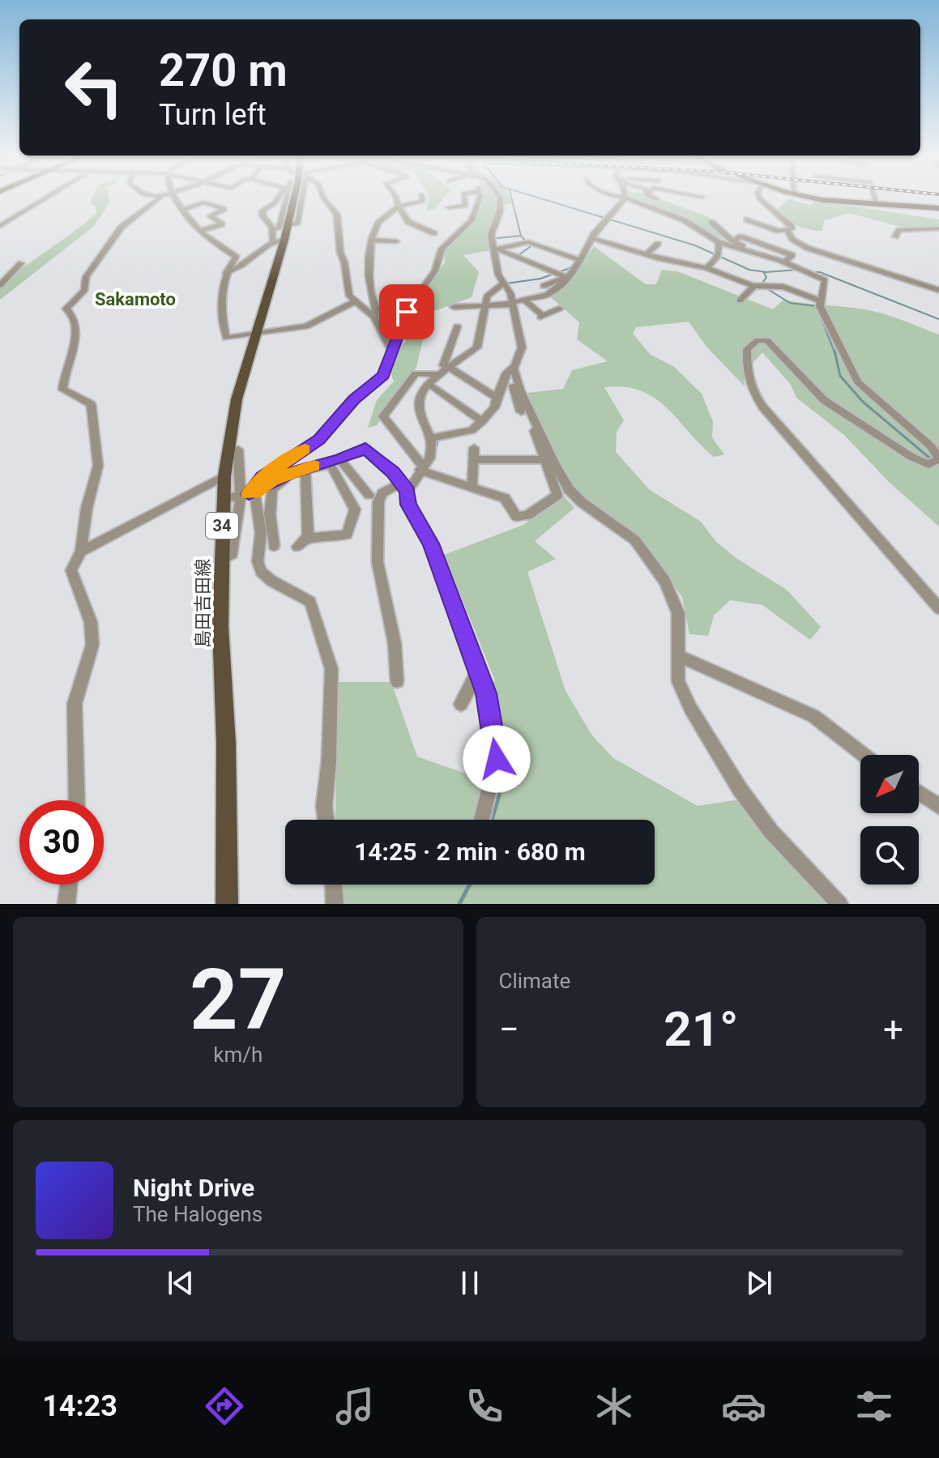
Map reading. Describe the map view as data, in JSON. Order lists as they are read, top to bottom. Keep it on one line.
{"streets":{"main road":["34","島田吉田線"]},"districts":["Sakamoto"],"north":"bottom left","page":{"turn":["270 m","Turn left"],"limit":"30","trip":"14:25 · 2 min · 680 m","tile":[["27","km/h"],"Climate"],"heat":["−","21°","+"],"song":["Night Drive","The Halogens"],"tabs":"14:23"}}
